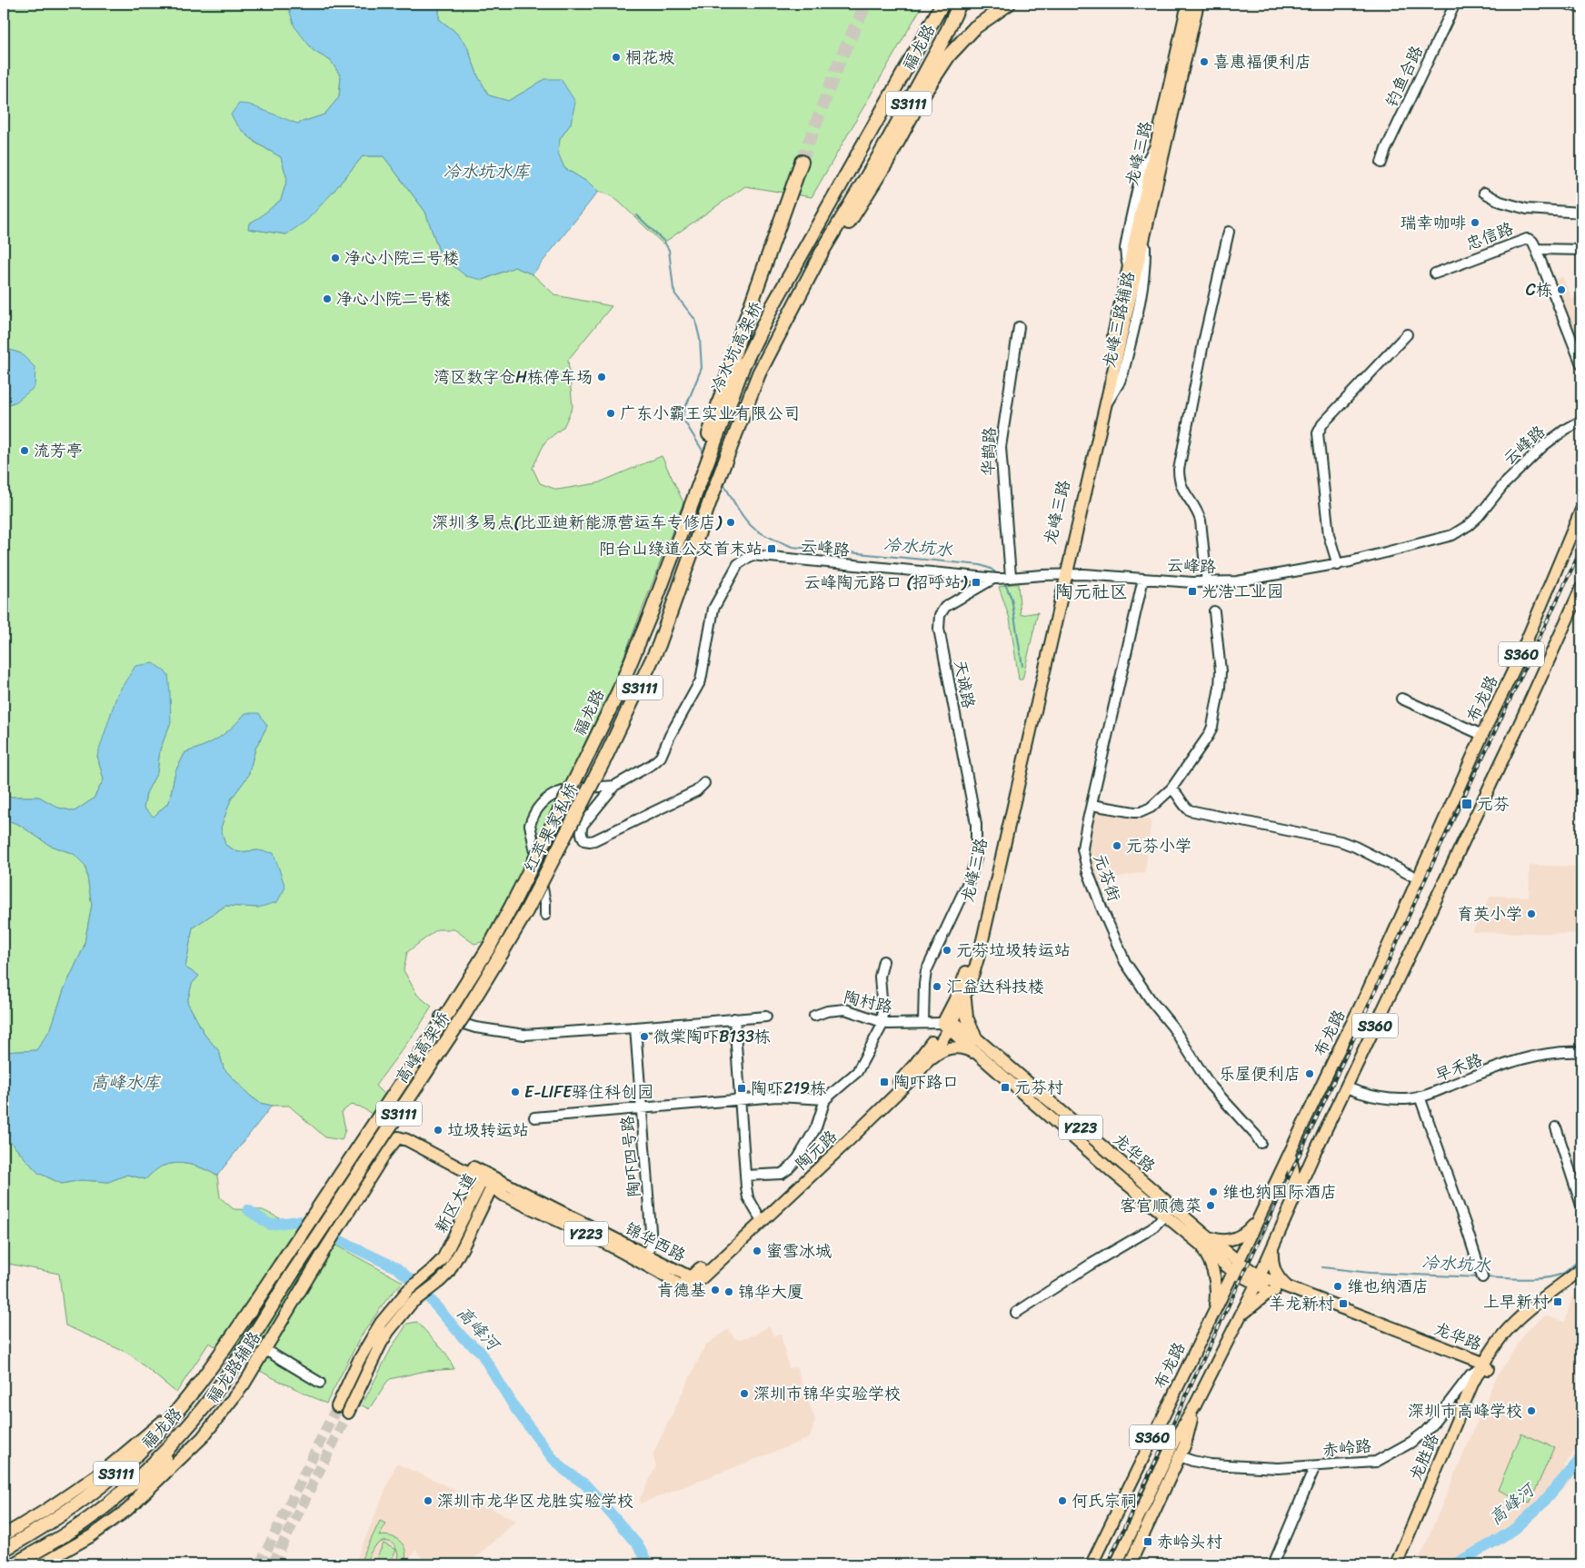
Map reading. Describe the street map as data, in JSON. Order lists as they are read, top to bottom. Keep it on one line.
{"streets":{"highway":["福龙路","S3111","冷水坑高架桥","红苹果家私桥","高峰高架桥"],"main road":["龙峰三路","S360","布龙路","Y223","陶元路","龙华路","新区大道","锦华西路","福龙路辅路","龙胜路"],"street":["钓鱼合路","忠信路","云峰路","华鹊路","天诚路","元芬街","陶村路","早禾路","陶吓四号路","赤岭路"]},"crossings":[["福龙路","冷水坑高架桥"],["福龙路","红苹果家私桥"],["福龙路","高峰高架桥"],["福龙路","福龙路辅路"],["龙峰三路","云峰路"],["龙峰三路","陶村路"],["龙峰三路","陶元路"],["龙峰三路","龙华路"],["冷水坑高架桥","红苹果家私桥"],["云峰路","华鹊路"],["云峰路","天诚路"],["云峰路","元芬街"],["华鹊路","天诚路"],["S360","早禾路"],["S360","龙华路"],["天诚路","陶村路"],["布龙路","龙华路"],["红苹果家私桥","高峰高架桥"],["陶村路","陶元路"],["陶村路","龙华路"],["陶元路","龙华路"],["陶元路","锦华西路"],["龙华路","赤岭路"],["龙华路","龙胜路"],["陶吓四号路","锦华西路"],["新区大道","锦华西路"],["锦华西路","福龙路辅路"],["赤岭路","龙胜路"]],"districts":["陶元社区"],"water":["冷水坑水库","冷水坑水","高峰水库","高峰河"],"places":{"other":["桐花坡","喜惠褔便利店","瑞幸咖啡","净心小院三号楼","C栋","净心小院二号楼","湾区数字仓H栋停车场","广东小霸王实业有限公司","流芳亭","深圳多易点(比亚迪新能源营运车专修店)","元芬小学","育英小学","元芬垃圾转运站","汇益达科技楼","微棠陶吓B133栋","乐屋便利店","E-LIFE驿住科创园","垃圾转运站","维也纳国际酒店","客官顺德菜","蜜雪冰城","维也纳酒店","肯德基","锦华大厦","深圳市锦华实验学校","深圳市高峰学校","深圳市龙华区龙胜实验学校","何氏宗祠"],"transit":["阳台山绿道公交首末站","云峰陶元路口 (招呼站)","光浩工业园","元芬","陶吓路口","元芬村","陶吓219栋","上早新村","羊龙新村","赤岭头村"]}}
